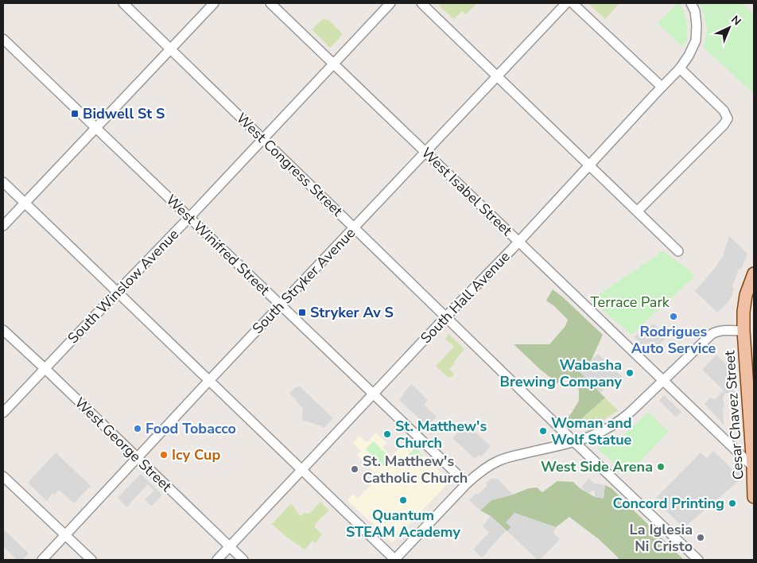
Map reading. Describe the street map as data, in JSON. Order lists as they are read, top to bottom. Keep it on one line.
{"streets":{"main road":["Cesar Chavez Street"],"street":["West Congress Street","West Isabel Street","West Winifred Street","South Stryker Avenue","South Winslow Avenue","South Hall Avenue","West George Street"]},"crossings":[["West Congress Street","South Stryker Avenue"],["West Congress Street","South Winslow Avenue"],["West Congress Street","South Hall Avenue"],["West Isabel Street","South Stryker Avenue"],["West Isabel Street","South Winslow Avenue"],["West Isabel Street","South Hall Avenue"],["West Isabel Street","Cesar Chavez Street"],["West Winifred Street","South Stryker Avenue"],["West Winifred Street","South Winslow Avenue"],["West Winifred Street","South Hall Avenue"],["South Stryker Avenue","West George Street"],["South Winslow Avenue","West George Street"],["South Hall Avenue","West George Street"]],"parks":["Terrace Park"],"places":{"transit":["Bidwell St S","Stryker Av S"],"other":["Rodrigues Auto Service","Wabasha Brewing Company","Food Tobacco","Woman and Wolf Statue","St. Matthew's Church","Icy Cup","West Side Arena","St. Matthew's Catholic Church","Quantum STEAM Academy","Concord Printing","La Iglesia Ni Cristo"]},"north":"top right"}
